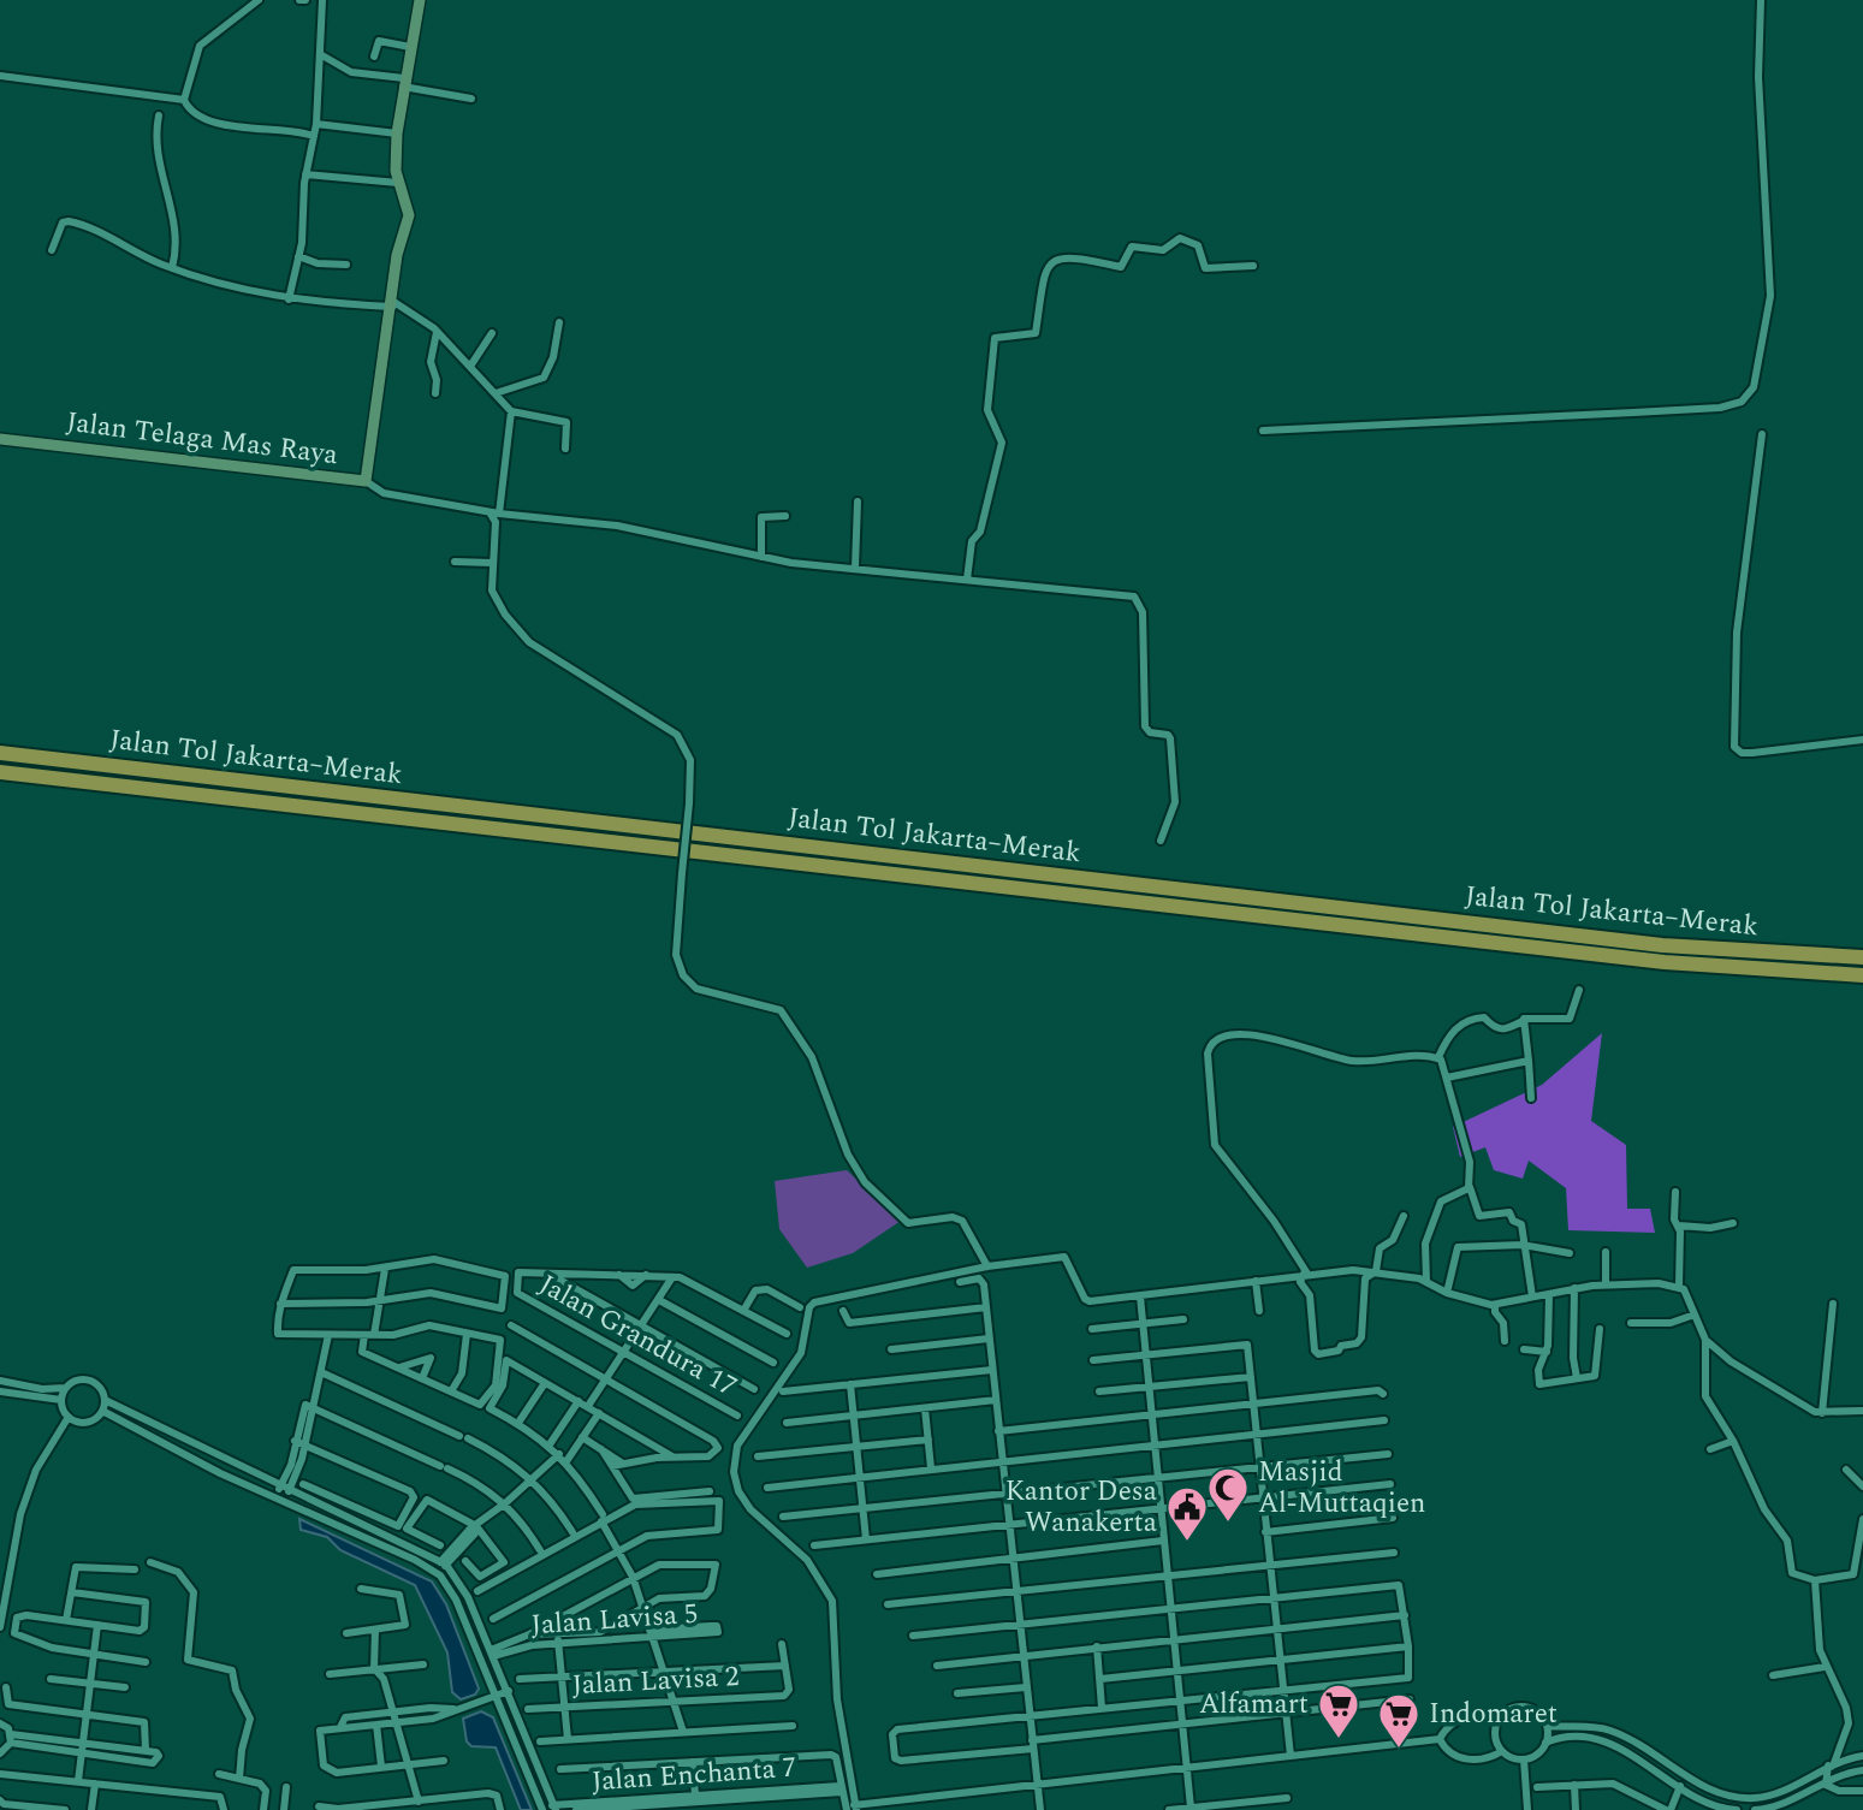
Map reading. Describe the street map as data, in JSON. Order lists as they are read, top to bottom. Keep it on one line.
{"streets":{"highway":["Jalan Tol Jakarta–Merak"],"main road":["Jalan Telaga Mas Raya"],"street":["Jalan Grandura 17","Jalan Lavisa 5","Jalan Lavisa 2","Jalan Enchanta 7"]},"places":{"mosque":["Masjid Al-Muttaqien"],"public building":["Kantor Desa Wanakerta"],"supermarket":["Alfamart","Indomaret"]}}
